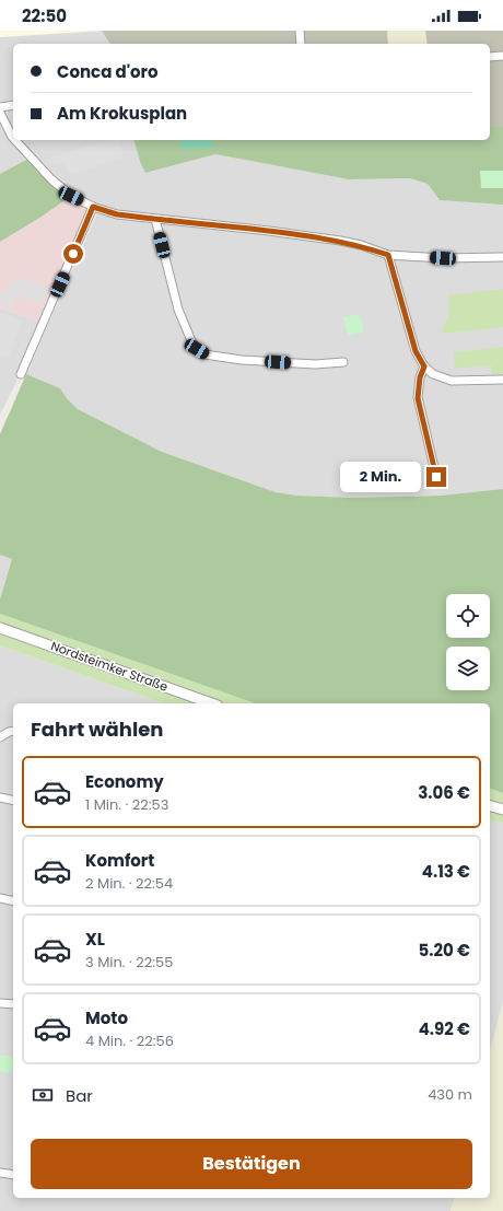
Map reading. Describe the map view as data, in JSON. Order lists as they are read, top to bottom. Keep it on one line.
{"streets":{"street":["Nordsteimker Straße"]},"page":{"status":"22:50","banner":["Conca d'oro","Am Krokusplan"],"bubble":"2 Min.","heading":"Fahrt wählen","list":[{"name":"Economy","note":"1 Min. · 22:53","value":"3.06 €"},{"name":"Komfort","note":"2 Min. · 22:54","value":"4.13 €"},{"name":"XL","note":"3 Min. · 22:55","value":"5.20 €"},{"name":"Moto","note":"4 Min. · 22:56","value":"4.92 €"}],"pay":["Bar","430 m"],"buttons":"Bestätigen"}}
